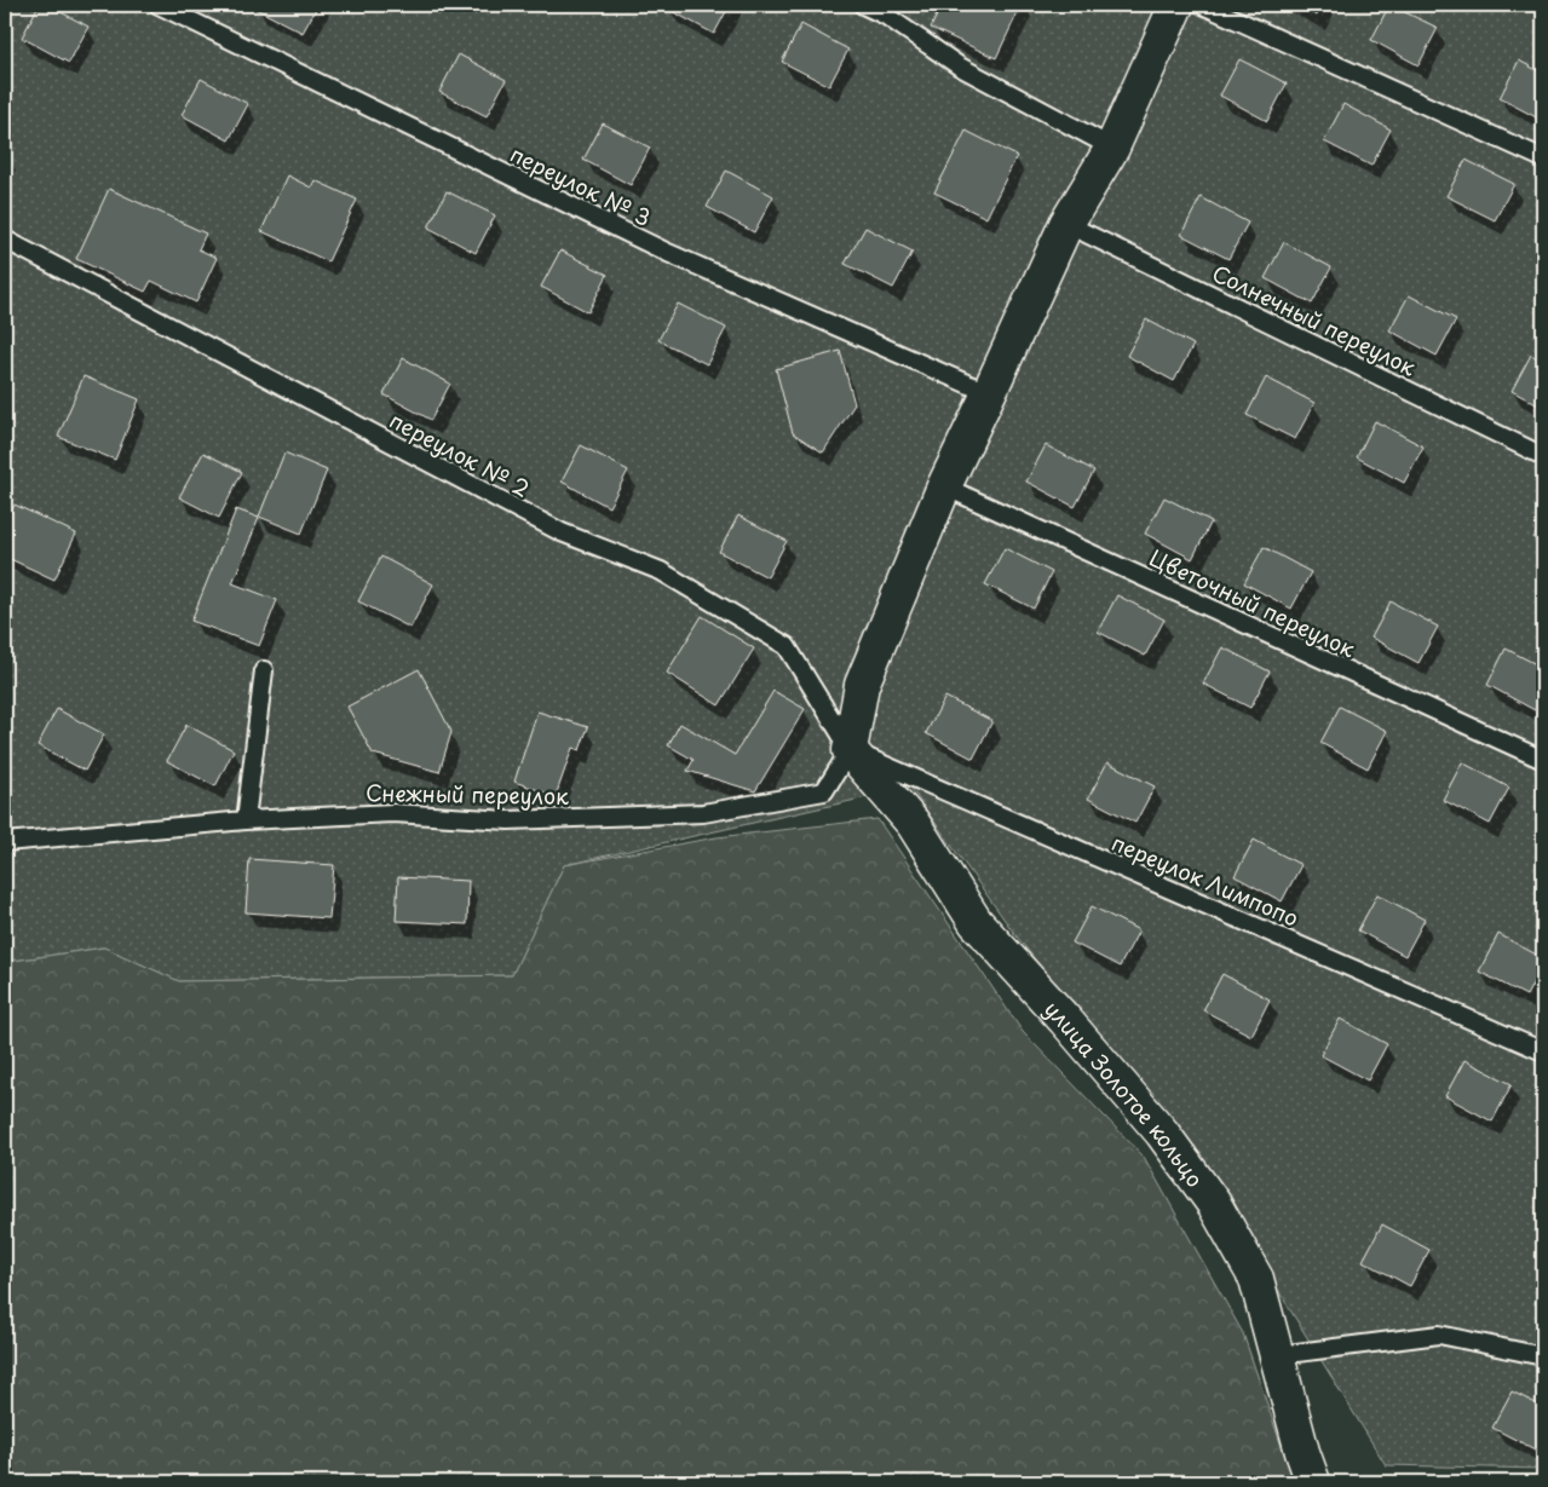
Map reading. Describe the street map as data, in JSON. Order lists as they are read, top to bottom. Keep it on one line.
{"streets":{"street":["улица Золотое кольцо"],"lane":["переулок № 3","Солнечный переулок","переулок № 2","Цветочный переулок","Снежный переулок","переулок Лимпопо"]},"crossings":[["переулок № 2","Снежный переулок"],["переулок № 2","переулок Лимпопо"],["переулок № 2","улица Золотое кольцо"],["Снежный переулок","переулок Лимпопо"],["Снежный переулок","улица Золотое кольцо"],["переулок Лимпопо","улица Золотое кольцо"]]}
